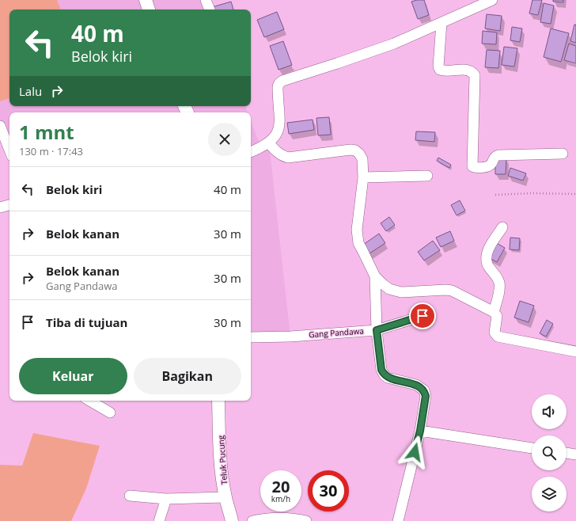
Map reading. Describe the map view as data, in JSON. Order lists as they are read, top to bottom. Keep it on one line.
{"streets":{"street":["Gang Pandawa","Teluk Pucung"]},"page":{"turn":["40 m","Belok kiri"],"then":"Lalu","heading":["1 mnt","130 m · 17:43"],"list":[{"name":"Belok kiri","value":"40 m"},{"name":"Belok kanan","value":"30 m"},{"name":"Belok kanan","note":"Gang Pandawa","value":"30 m"},{"name":"Tiba di tujuan","value":"30 m"}],"buttons":["Keluar","Bagikan"],"speed":"20 km/h","limit":"30"}}
